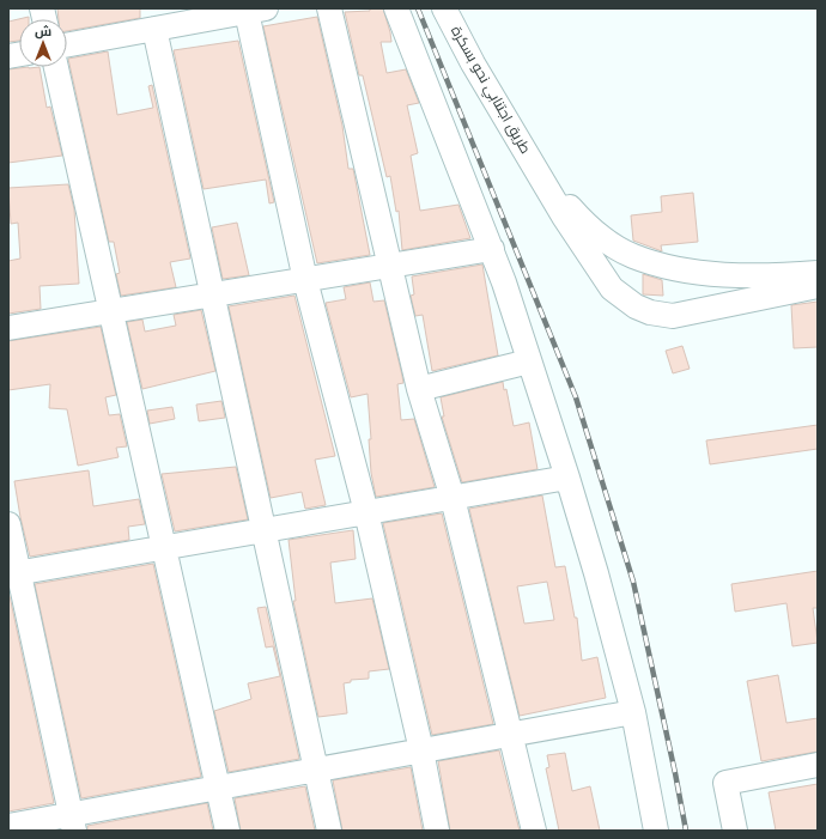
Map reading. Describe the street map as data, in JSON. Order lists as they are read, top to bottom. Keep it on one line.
{"streets":{"street":["طريق اجتنابي نحو بسكرة"]},"north":"top"}
